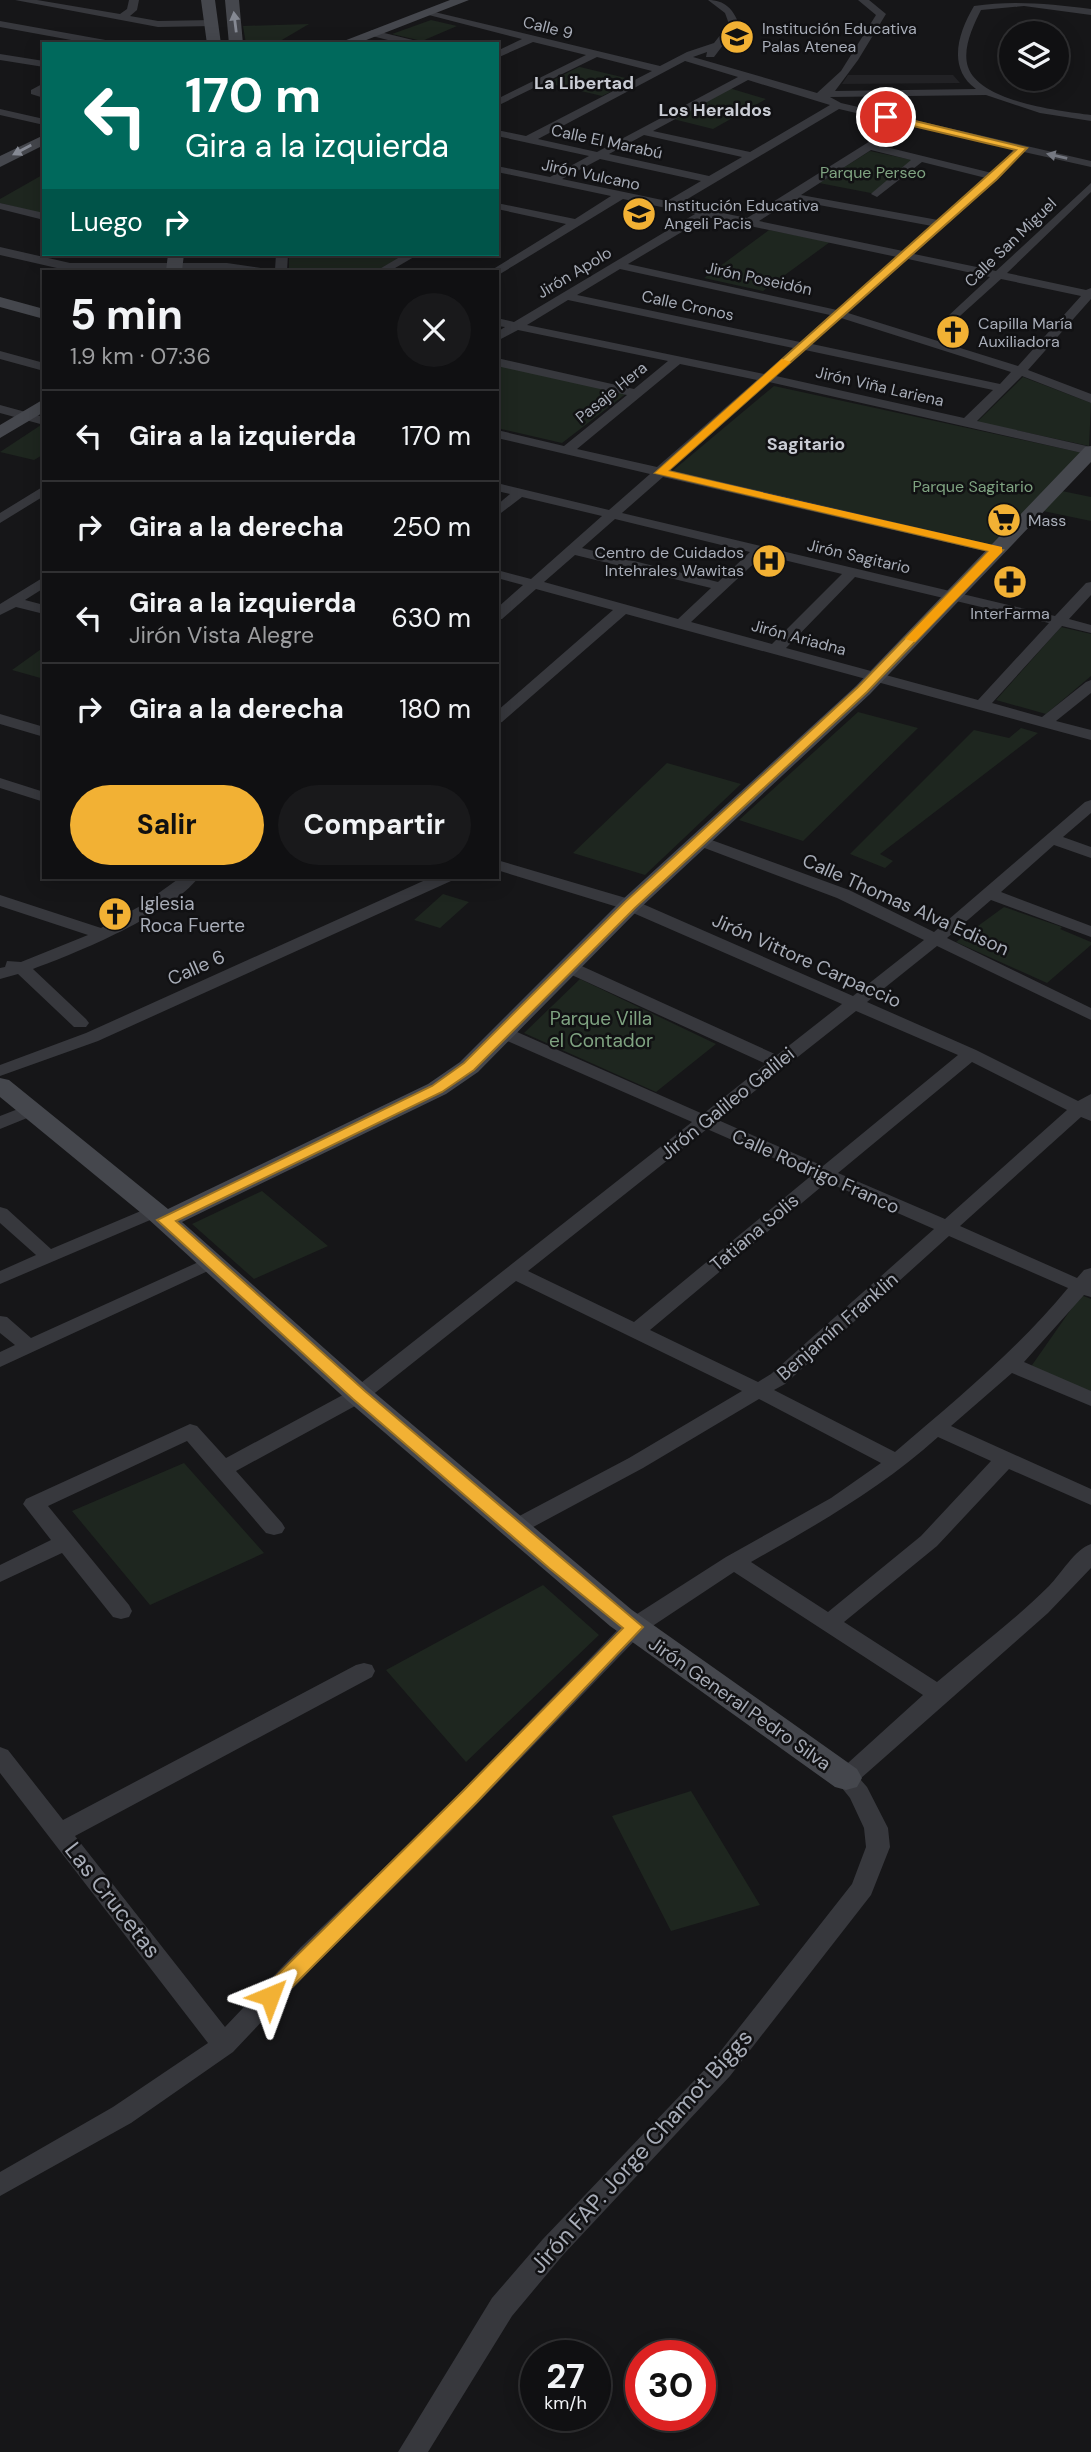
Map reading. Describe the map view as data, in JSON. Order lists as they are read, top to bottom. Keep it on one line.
{"streets":{"street":["Calle 9","Calle El Marabú","Jirón Vulcano","Calle San Miguel","Jirón Apolo","Jirón Poseidón","Calle Cronos","Jirón Viña Lariena","Pasaje Hera","Jirón Sagitario","Jirón Ariadna","Calle Thomas Alva Edison","Jirón Vittore Carpaccio","Calle 6","Jirón Galileo Galilei","Calle Rodrigo Franco","Tatiana Solis","Benjamín Franklin","Jirón General Pedro Silva","Las Crucetas","Jirón FAP. Jorge Chamot Biggs"]},"crossings":[["Jirón Vulcano","Calle San Miguel"],["Jirón Vulcano","Jirón Apolo"],["Jirón Apolo","Jirón Poseidón"],["Jirón Apolo","Calle Cronos"],["Jirón Apolo","Jirón Viña Lariena"],["Jirón Viña Lariena","Pasaje Hera"],["Calle Thomas Alva Edison","Jirón Galileo Galilei"],["Jirón Vittore Carpaccio","Jirón Galileo Galilei"],["Jirón Vittore Carpaccio","Tatiana Solis"],["Jirón Vittore Carpaccio","Benjamín Franklin"],["Jirón Galileo Galilei","Calle Rodrigo Franco"],["Jirón Galileo Galilei","Jirón General Pedro Silva"],["Calle Rodrigo Franco","Tatiana Solis"],["Calle Rodrigo Franco","Benjamín Franklin"],["Benjamín Franklin","Jirón General Pedro Silva"],["Jirón General Pedro Silva","Jirón FAP. Jorge Chamot Biggs"]],"districts":["La Libertad","Los Heraldos","Sagitario"],"parks":["Parque Perseo","Parque Sagitario","Parque Villa el Contador"],"places":{"school or university":["Institución Educativa Palas Atenea","Institución Educativa Angeli Pacis"],"church":["Capilla María Auxiliadora","Iglesia Roca Fuerte"],"supermarket":["Mass"],"hospital":["Centro de Cuidados Intehrales Wawitas"],"pharmacy":["InterFarma"]},"page":{"turn":["170 m","Gira a la izquierda"],"then":"Luego","heading":["5 min","1.9 km · 07:36"],"list":[{"name":"Gira a la izquierda","value":"170 m"},{"name":"Gira a la derecha","value":"250 m"},{"name":"Gira a la izquierda","note":"Jirón Vista Alegre","value":"630 m"},{"name":"Gira a la derecha","value":"180 m"}],"buttons":["Salir","Compartir"],"speed":"27 km/h","limit":"30"}}
